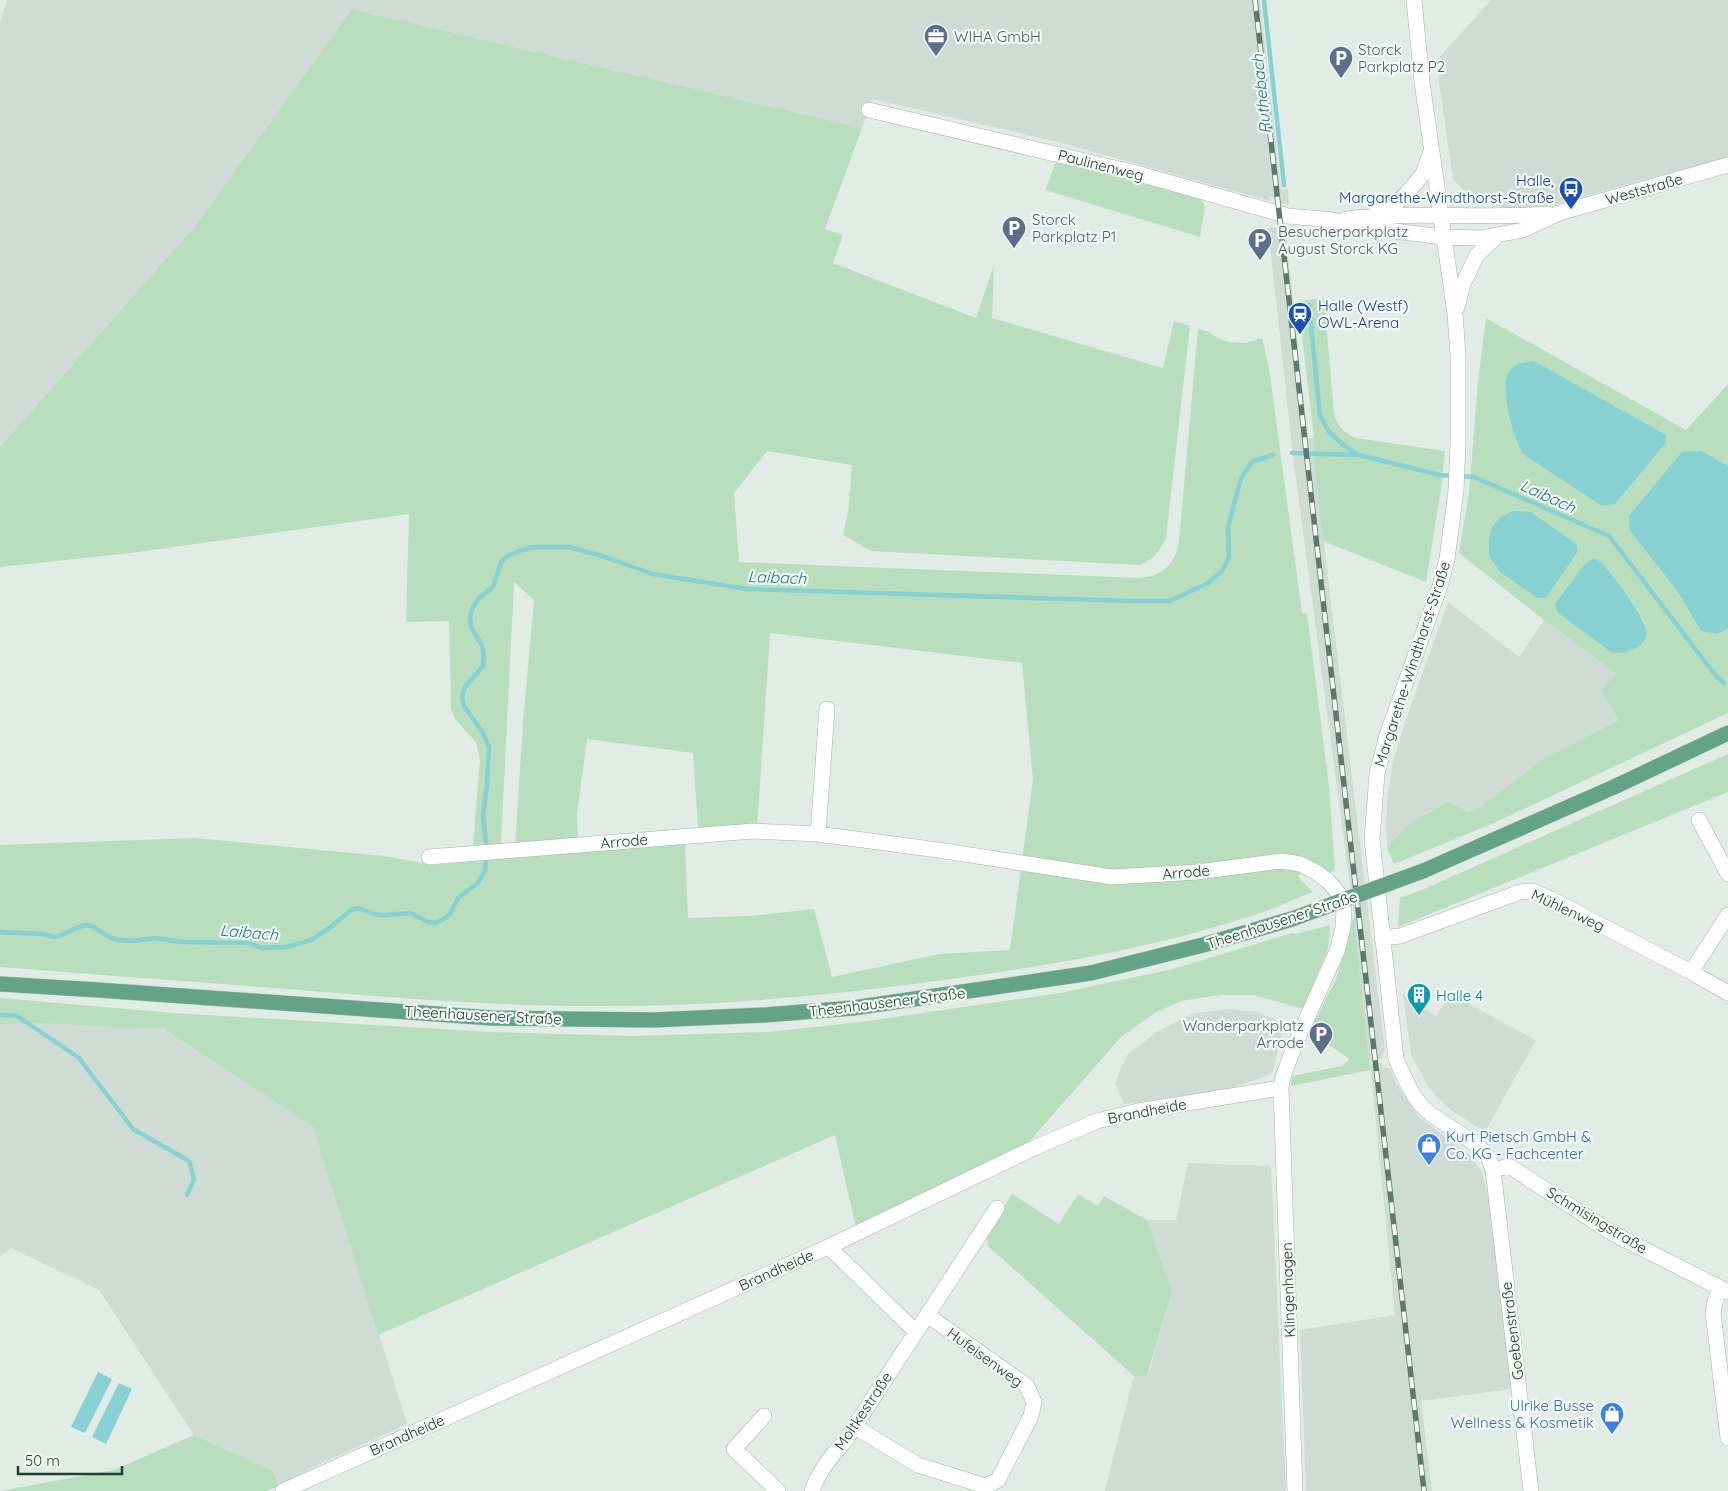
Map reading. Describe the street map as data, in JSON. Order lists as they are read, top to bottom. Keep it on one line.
{"streets":{"main road":["Theenhausener Straße"],"street":["Paulinenweg","Weststraße","Margarethe-Windthorst-Straße","Arrode","Mühlenweg","Brandheide","Schmisingstraße","Klingenhagen","Goebenstraße","Hufeisenweg","Moltkestraße"]},"crossings":[["Paulinenweg","Weststraße"],["Paulinenweg","Margarethe-Windthorst-Straße"],["Weststraße","Margarethe-Windthorst-Straße"],["Margarethe-Windthorst-Straße","Mühlenweg"],["Margarethe-Windthorst-Straße","Schmisingstraße"],["Margarethe-Windthorst-Straße","Goebenstraße"],["Arrode","Brandheide"],["Arrode","Klingenhagen"],["Brandheide","Klingenhagen"],["Schmisingstraße","Goebenstraße"],["Hufeisenweg","Moltkestraße"]],"water":["Ruthebach","Laibach"],"places":{"office":["WIHA GmbH"],"parking":["Storck Parkplatz P2","Storck Parkplatz P1","Besucherparkplatz August Storck KG","Wanderparkplatz Arrode"],"bus stop":["Halle, Margarethe-Windthorst-Straße"],"station":["Halle (Westf) OWL-Arena"],"building":["Halle 4"],"shop":["Kurt Pietsch GmbH & Co. KG - Fachcenter","Ulrike Busse Wellness & Kosmetik"]},"scale_bar":"50 m"}
